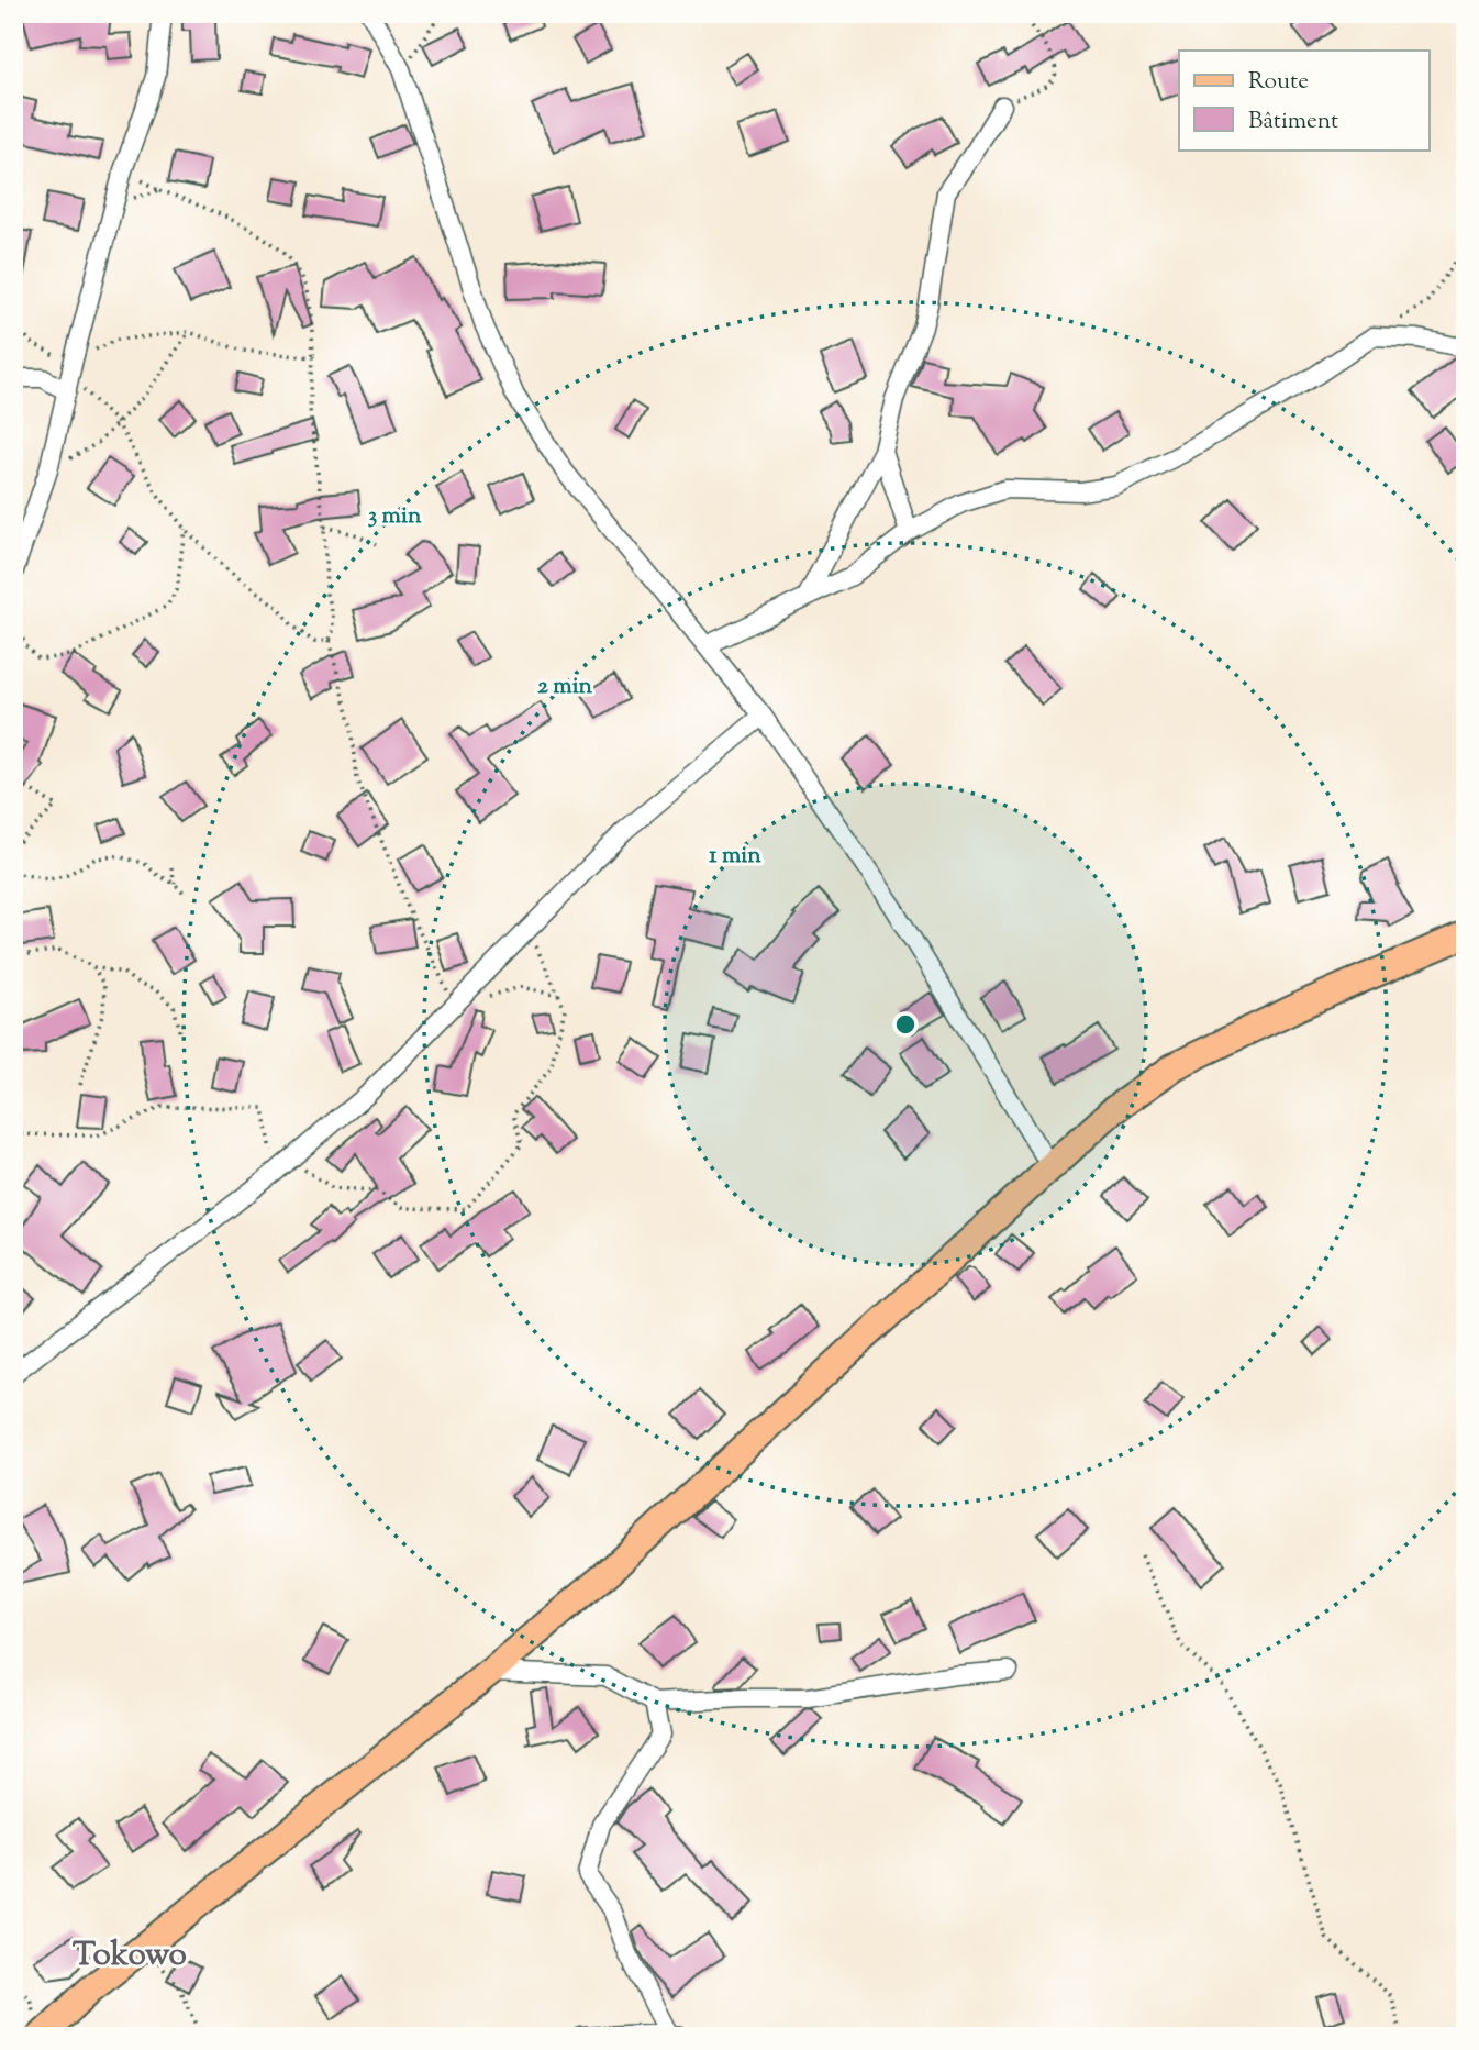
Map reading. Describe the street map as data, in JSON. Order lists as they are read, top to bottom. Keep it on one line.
{"districts":["Tokowo"],"legend":["Route","Bâtiment"],"rings":["3 min","2 min","1 min"]}
